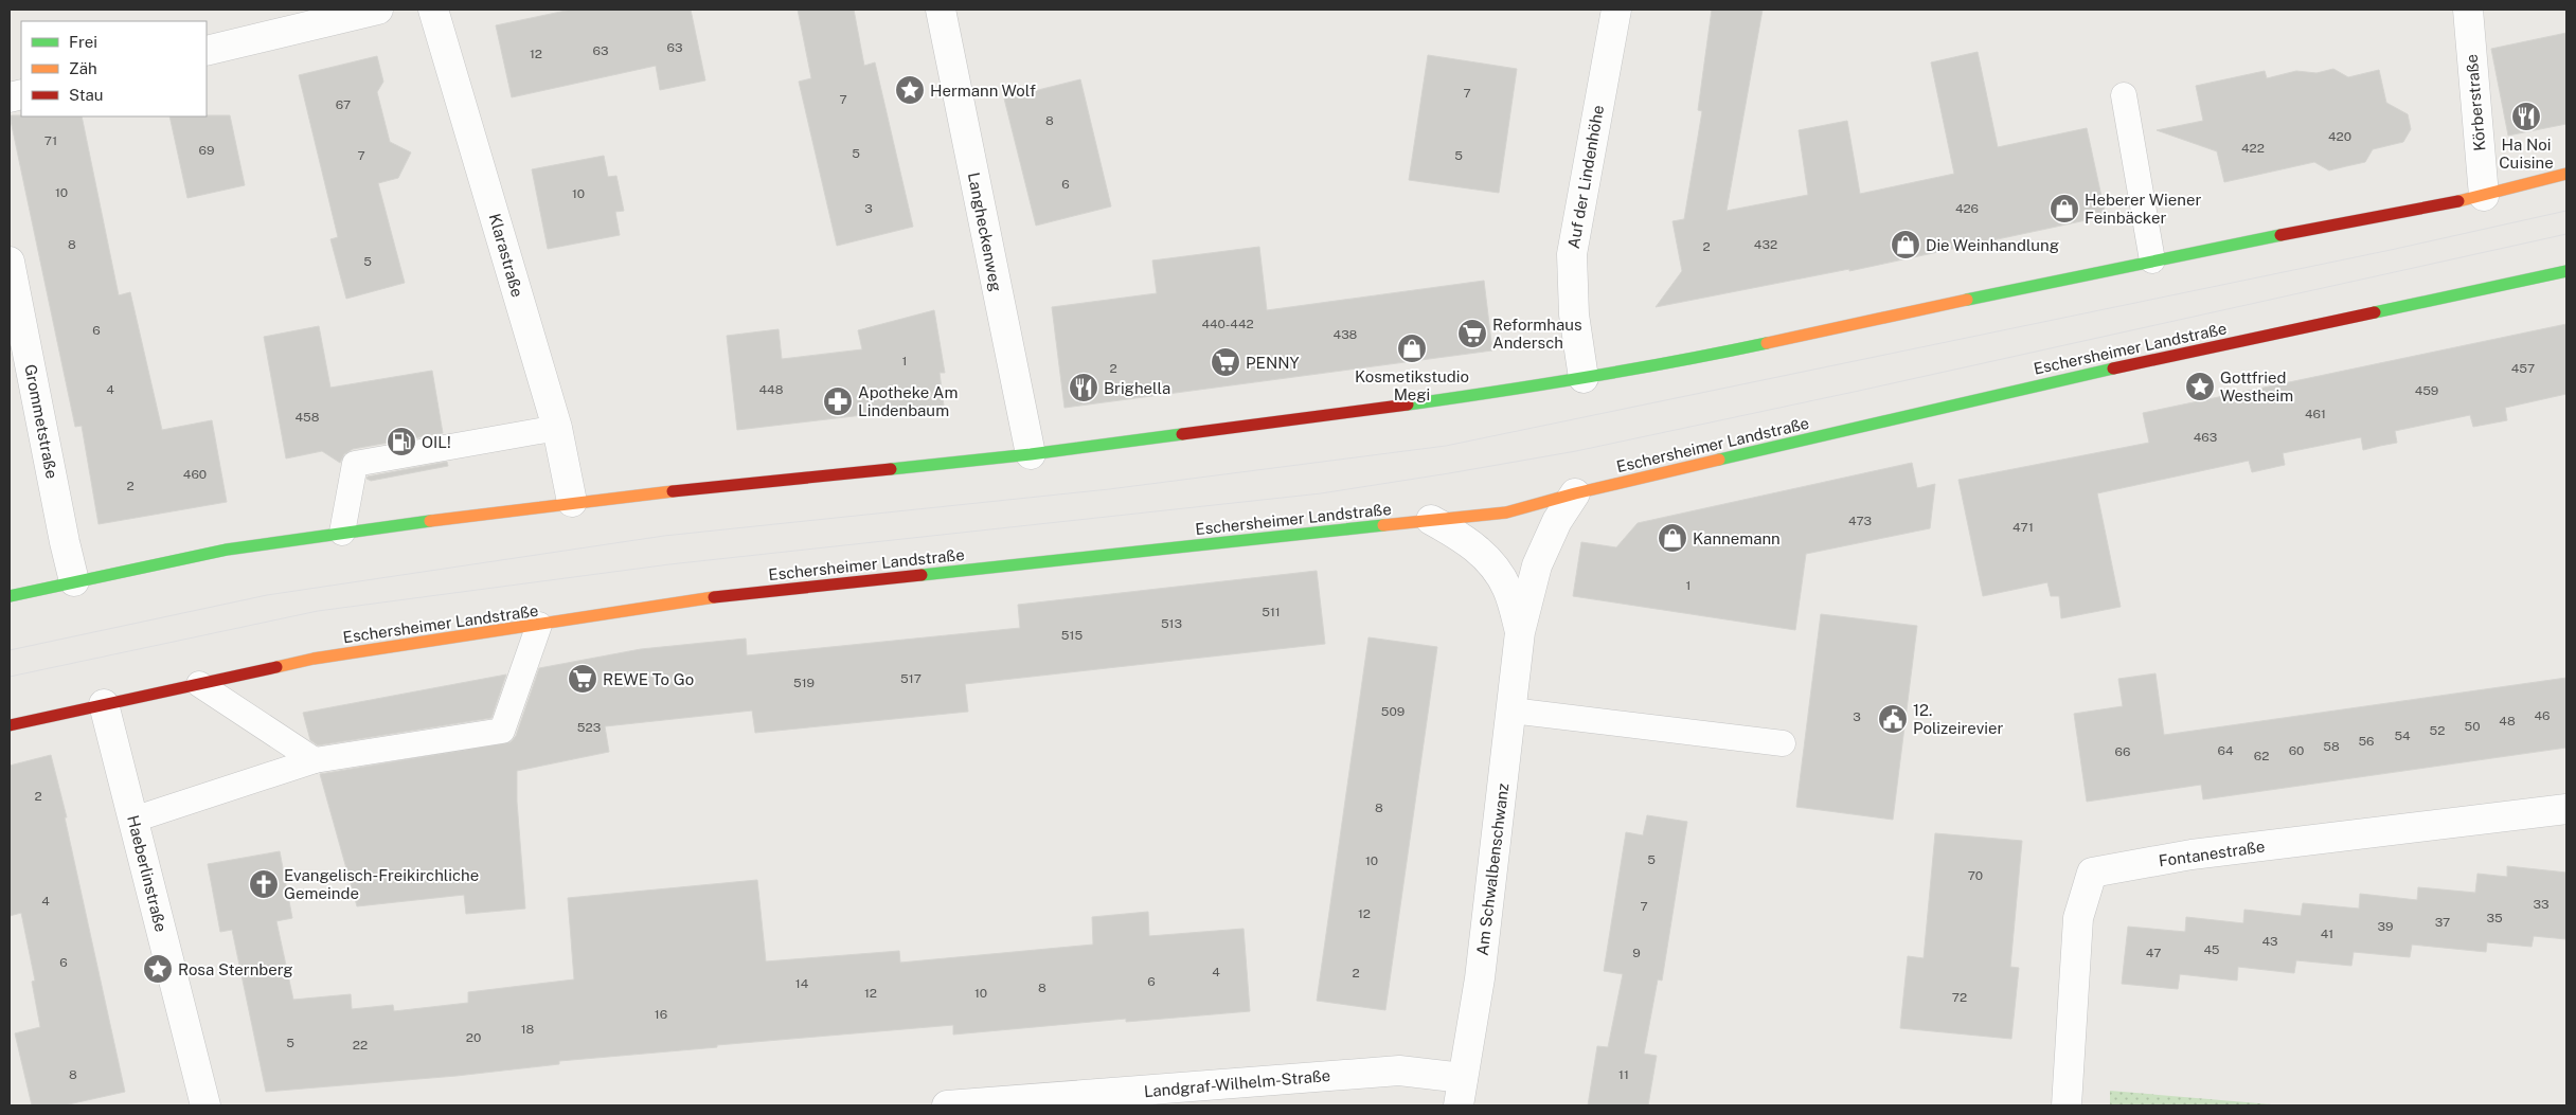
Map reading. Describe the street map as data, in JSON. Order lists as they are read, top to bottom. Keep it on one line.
{"streets":{"main road":["Eschersheimer Landstraße"],"street":["Körberstraße","Auf der Lindenhöhe","Langheckenweg","Klarastraße","Grommetstraße","Fontanestraße","Am Schwalbenschwanz","Haeberlinstraße","Landgraf-Wilhelm-Straße"]},"crossings":[["Eschersheimer Landstraße","Am Schwalbenschwanz"],["Eschersheimer Landstraße","Haeberlinstraße"],["Am Schwalbenschwanz","Landgraf-Wilhelm-Straße"]],"places":{"place":["Hermann Wolf","Gottfried Westheim","Rosa Sternberg"],"restaurant":["Ha Noi Cuisine","Brighella"],"shop":["Heberer Wiener Feinbäcker","Die Weinhandlung","Kosmetikstudio Megi","Kannemann"],"supermarket":["Reformhaus Andersch","PENNY","REWE To Go"],"pharmacy":["Apotheke Am Lindenbaum"],"fuel station":["OIL!"],"public building":["12. Polizeirevier"],"church":["Evangelisch-Freikirchliche Gemeinde"]},"house_numbers":["63","63","12","7","7","67","8","420","71","422","69","5","7","5","6","10","10","3","426","8","432","2","5","440-442","6","438","1","2","457","4","448","459","461","458","463","460","2","473","471","1","511","513","515","517","519","509","46","3","48","50","523","52","54","56","58","64","60","66","62","2","8","5","10","70","4","33","7","12","35","37","39","41","43","45","9","47","6","4","2","6","14","8","12","10","72","16","18","20","5","22","8","11"],"legend":["Frei","Zäh","Stau"]}
